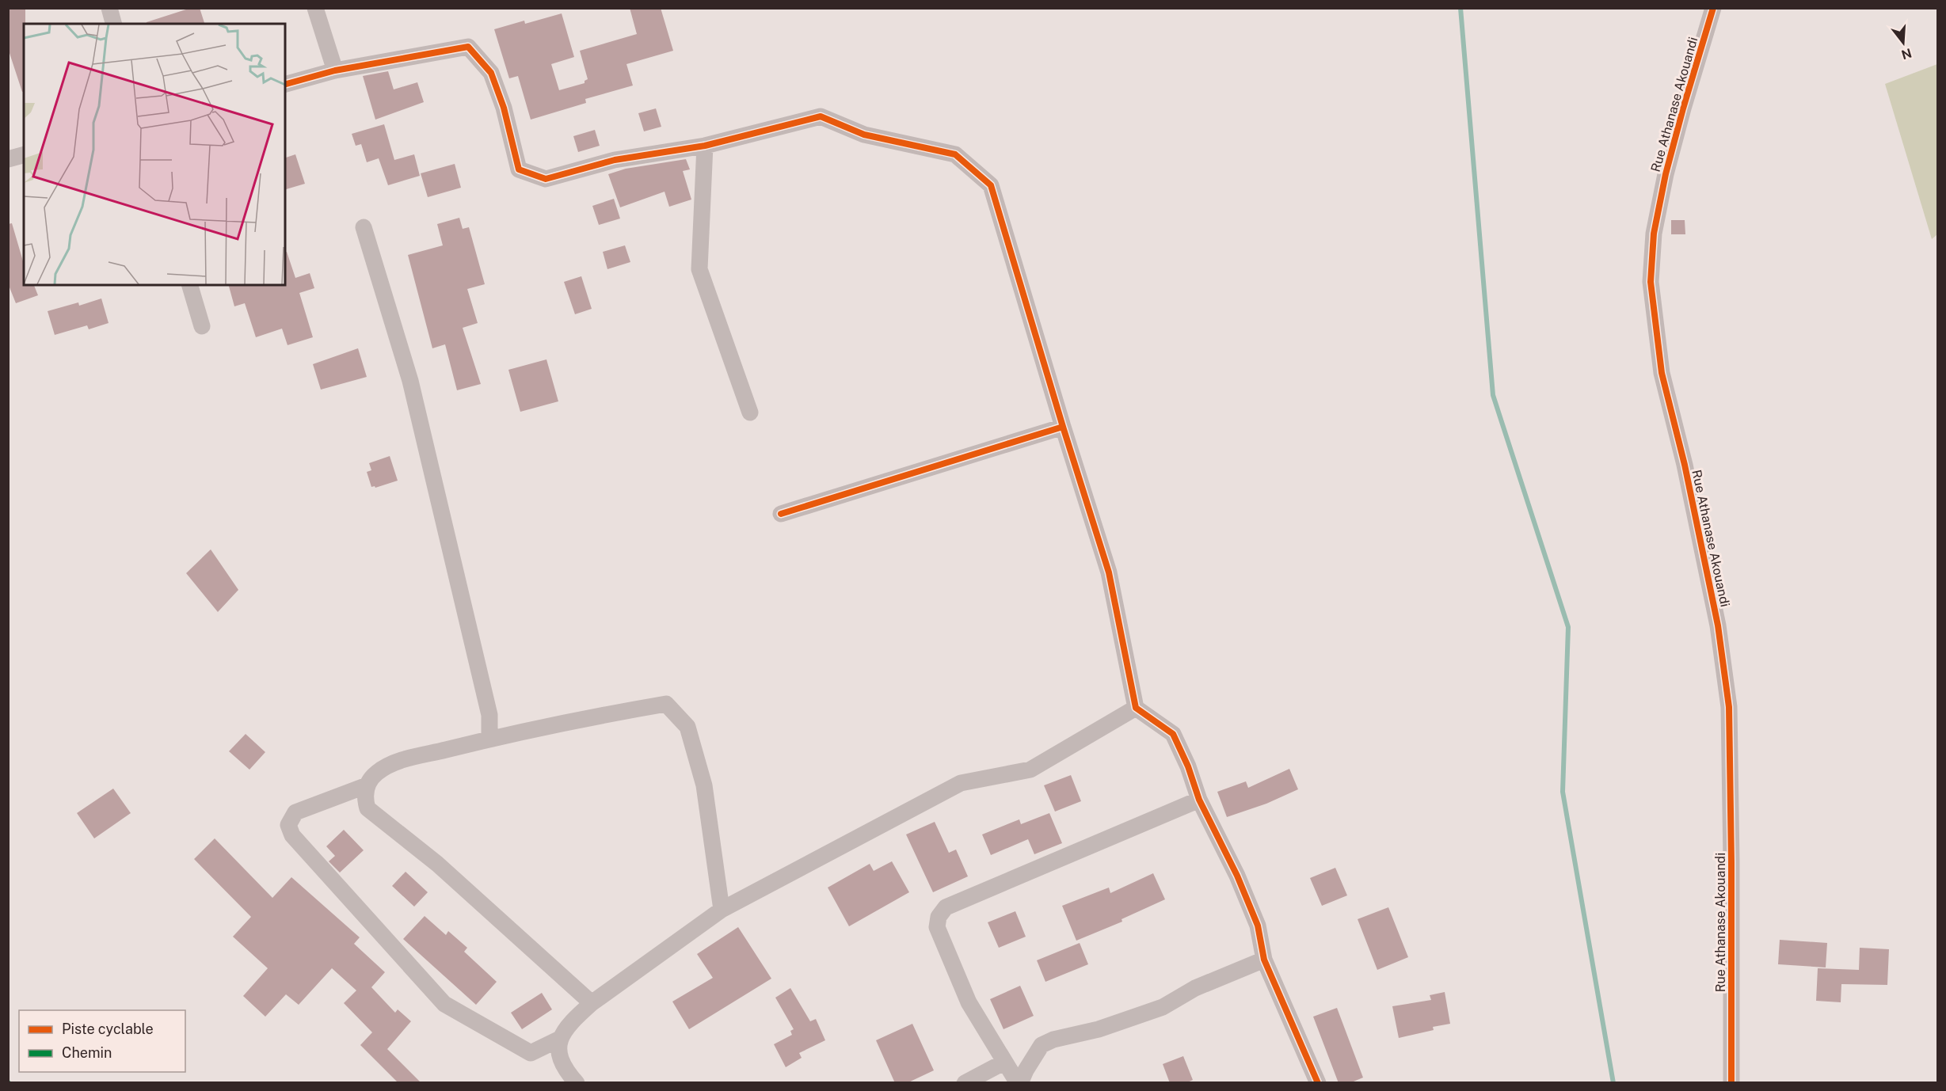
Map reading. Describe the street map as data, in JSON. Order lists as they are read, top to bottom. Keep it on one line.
{"streets":{"street":["Rue Athanase Akouandi"]},"legend":["Piste cyclable","Chemin"],"north":"bottom"}
